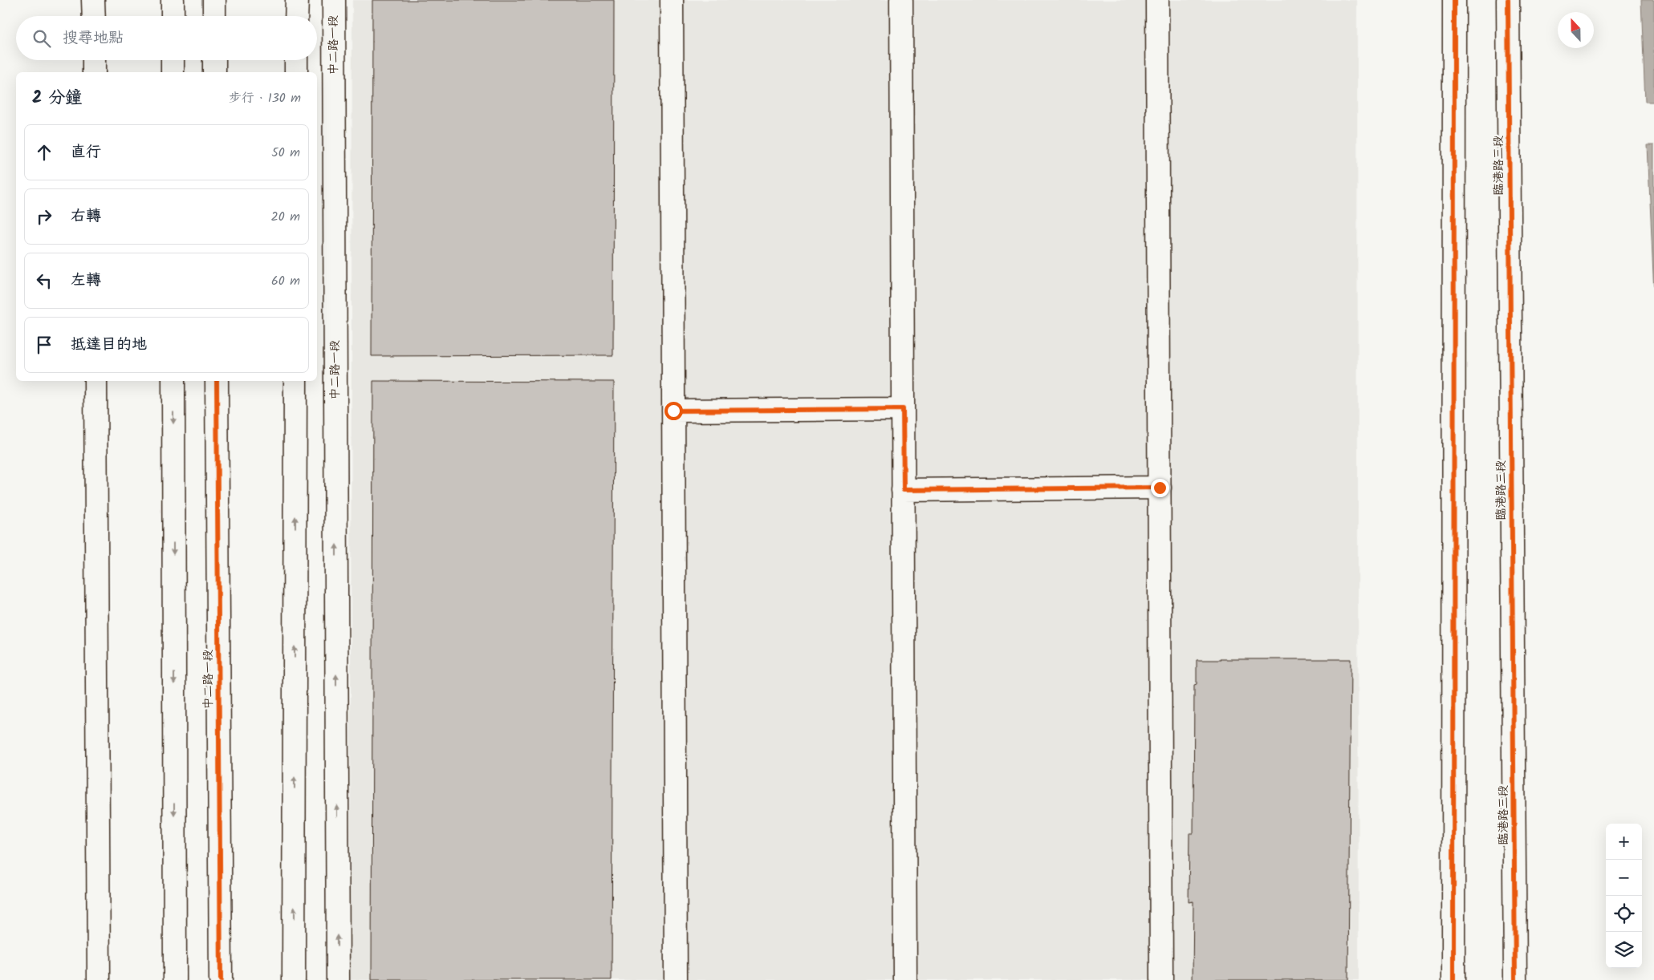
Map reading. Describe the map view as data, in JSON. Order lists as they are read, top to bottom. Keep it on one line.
{"streets":{"main road":["中二路一段","臨港路三段"]},"north":"top","page":{"search":"搜尋地點","heading":["2 分鐘","步行 · 130 m"],"list":[["直行","50 m"],["右轉","20 m"],["左轉","60 m"],"抵達目的地"],"map_buttons":["+","−"]}}
